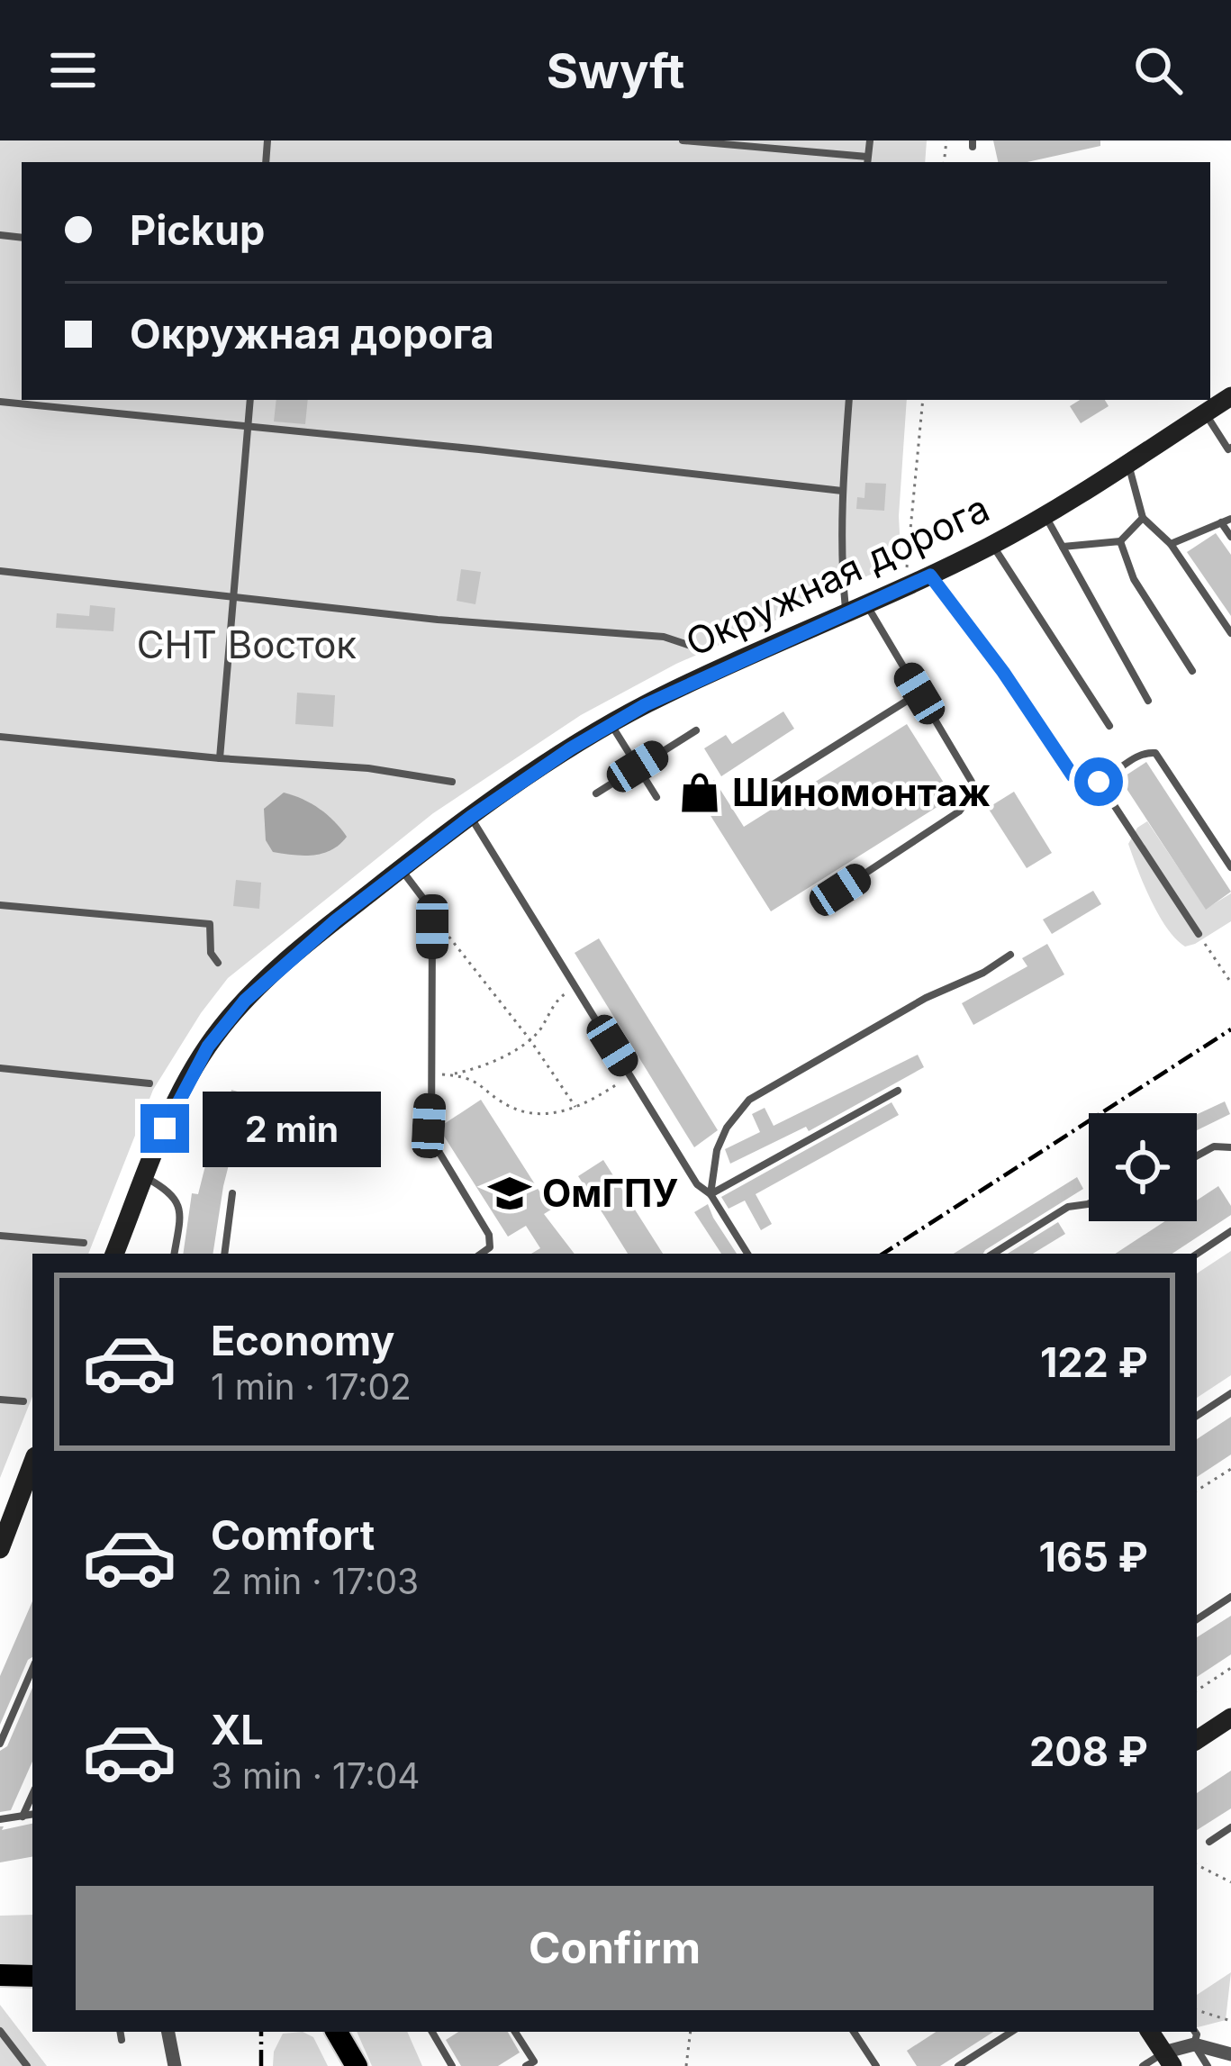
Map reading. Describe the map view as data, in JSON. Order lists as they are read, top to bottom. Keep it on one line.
{"streets":{"main road":["Окружная дорога"]},"parks":["СНТ Восток"],"places":{"shop":["Шиномонтаж"],"school or university":["ОмГПУ"]},"page":{"header":"Swyft","banner":["Pickup","Окружная дорога"],"bubble":"2 min","list":[{"name":"Economy","note":"1 min · 17:02","value":"122 ₽"},{"name":"Comfort","note":"2 min · 17:03","value":"165 ₽"},{"name":"XL","note":"3 min · 17:04","value":"208 ₽"}],"buttons":"Confirm"}}
